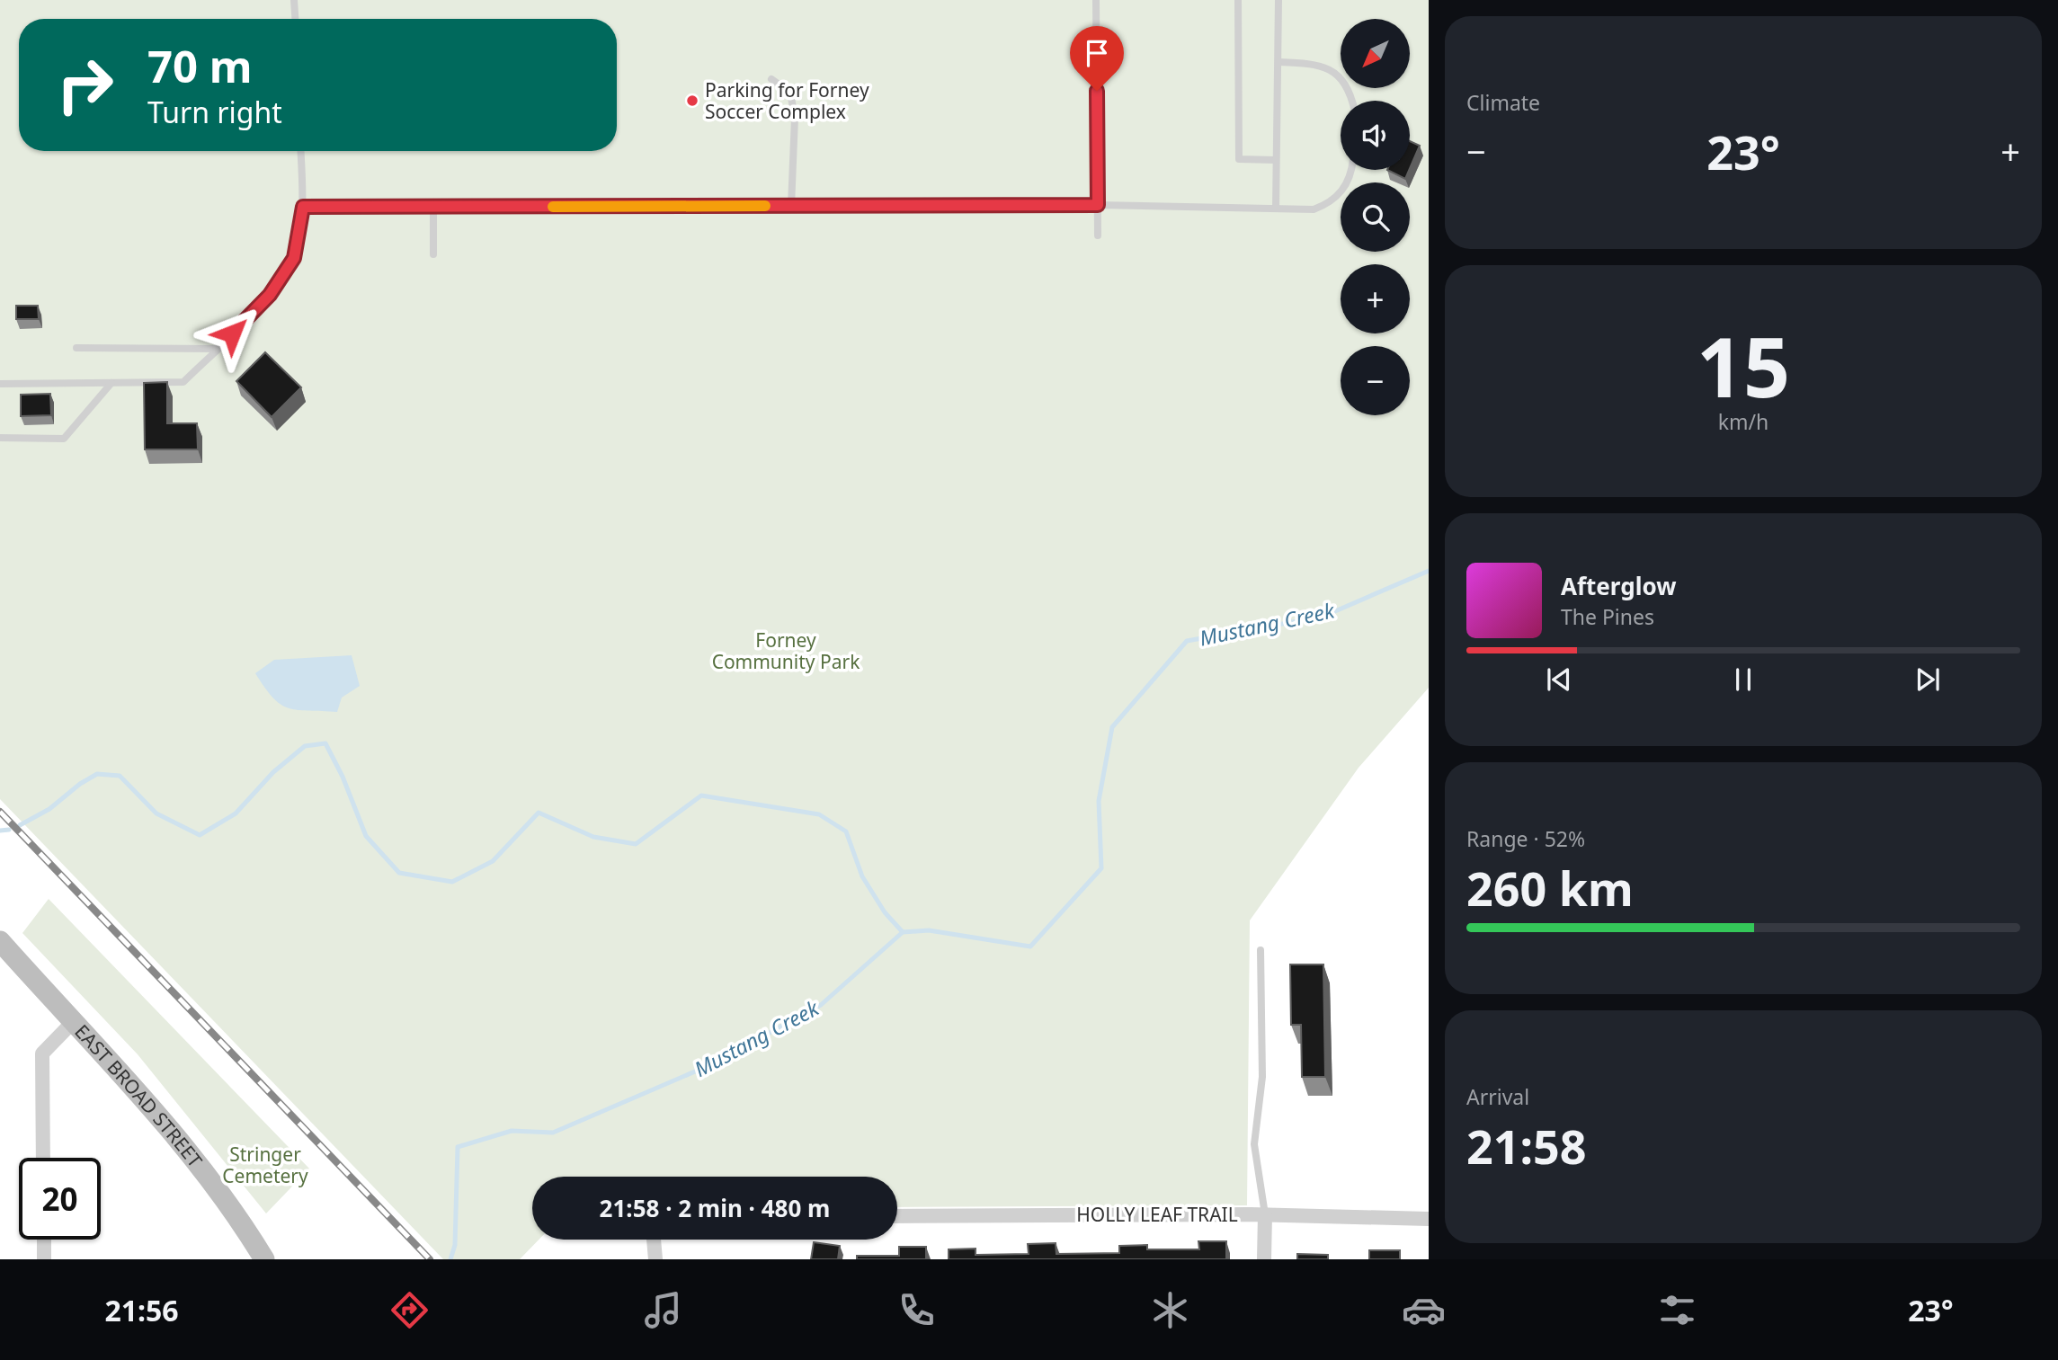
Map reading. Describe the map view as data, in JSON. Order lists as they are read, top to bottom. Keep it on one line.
{"streets":{"main road":["EAST BROAD STREET"],"street":["HOLLY LEAF TRAIL"]},"water":["Mustang Creek"],"parks":["Forney Community Park","Stringer Cemetery"],"places":["Parking for Forney Soccer Complex"],"north":"bottom left","page":{"tile":["Climate",["15","km/h"],["Range · 52%","260 km"],["Arrival","21:58"]],"map_buttons":["+","−"],"turn":["70 m","Turn right"],"heat":["−","23°","+"],"song":["Afterglow","The Pines"],"limit":"20","trip":"21:58 · 2 min · 480 m","tabs":["21:56","23°"]}}
